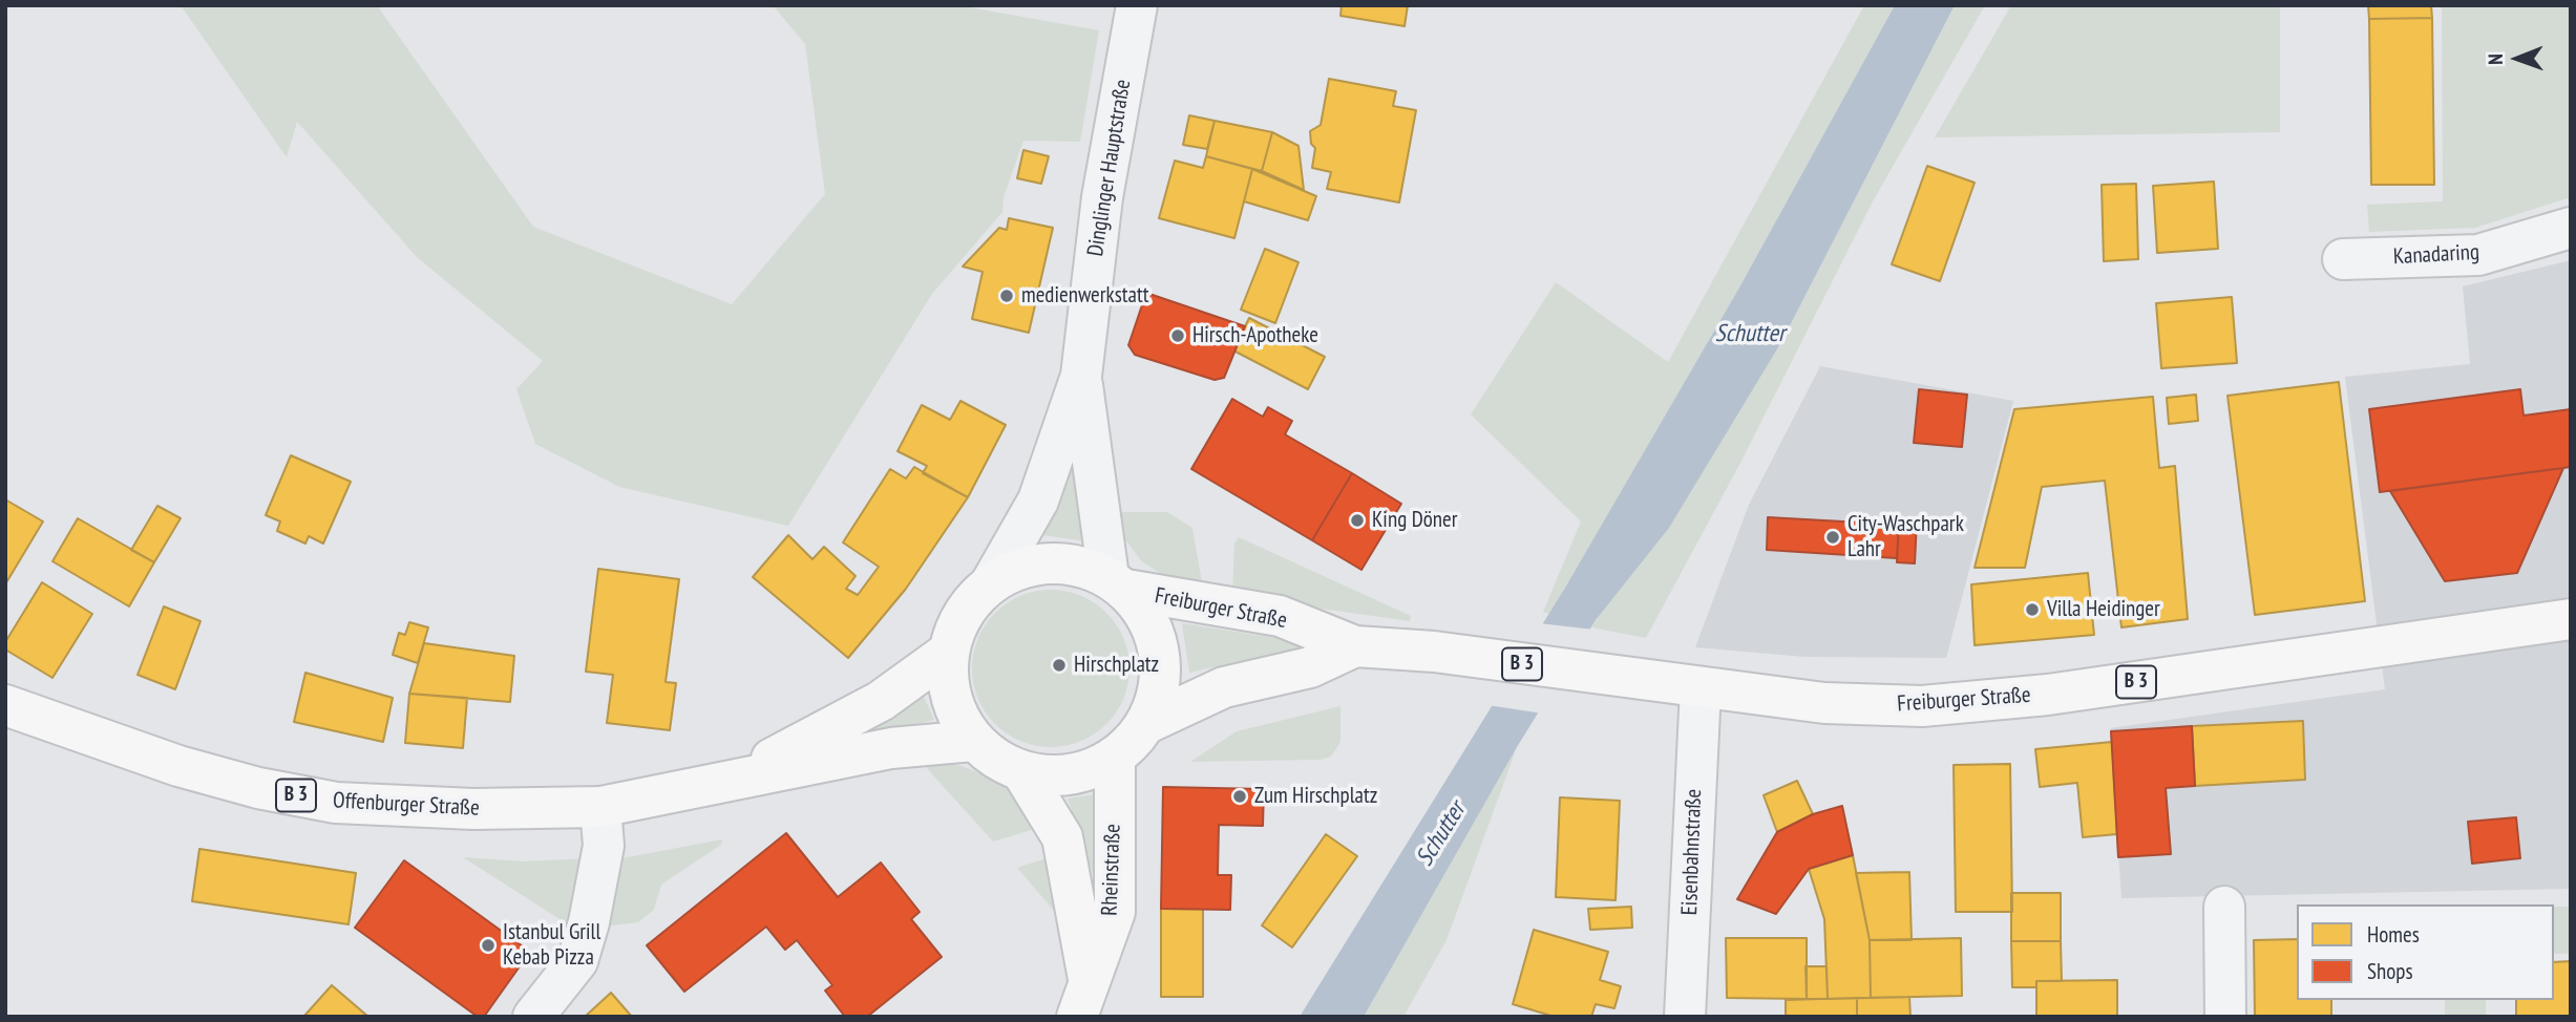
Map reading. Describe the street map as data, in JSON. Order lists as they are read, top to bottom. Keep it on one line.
{"streets":{"main road":["Freiburger Straße","B 3","Offenburger Straße","Rheinstraße"],"street":["Dinglinger Hauptstraße","Kanadaring","Eisenbahnstraße"]},"crossings":[["Dinglinger Hauptstraße","Freiburger Straße"],["Dinglinger Hauptstraße","B 3"],["Dinglinger Hauptstraße","Offenburger Straße"],["Dinglinger Hauptstraße","Rheinstraße"],["Freiburger Straße","B 3"],["Freiburger Straße","Offenburger Straße"],["Freiburger Straße","Eisenbahnstraße"],["Freiburger Straße","Rheinstraße"],["B 3","Offenburger Straße"],["B 3","Rheinstraße"],["Offenburger Straße","Rheinstraße"]],"water":["Schutter"],"places":["medienwerkstatt","Hirsch-Apotheke","King Döner","City-Waschpark Lahr","Villa Heidinger","Hirschplatz","Zum Hirschplatz","Istanbul Grill Kebab Pizza"],"legend":["Homes","Shops"],"north":"left"}
